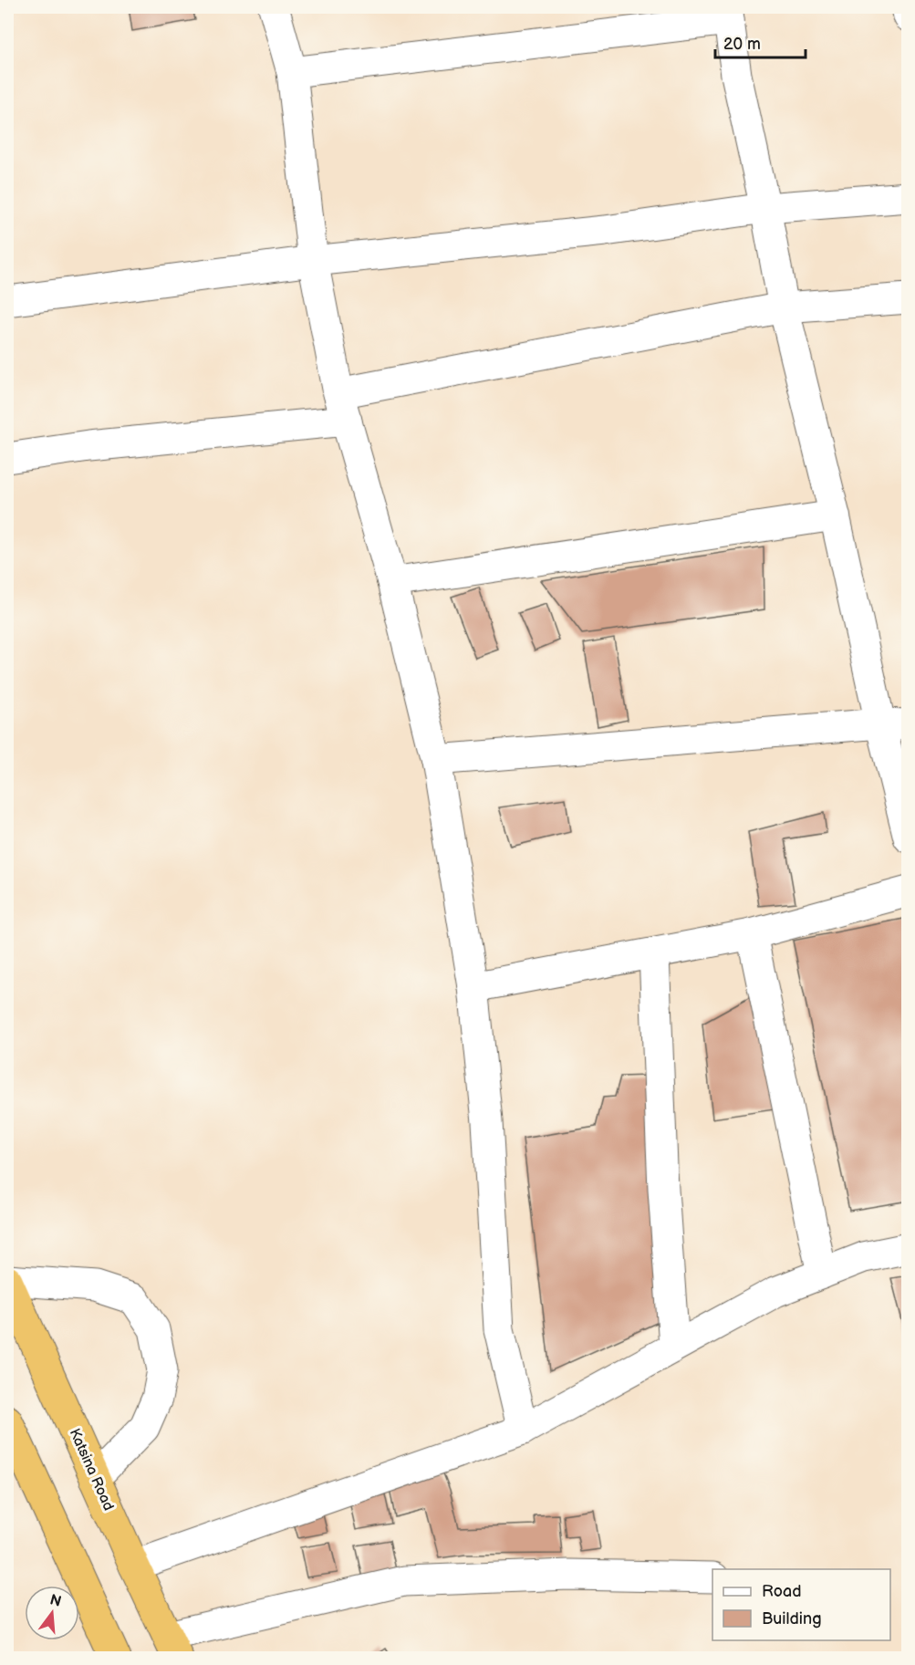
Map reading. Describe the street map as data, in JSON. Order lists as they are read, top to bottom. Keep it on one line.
{"streets":{"highway":["Katsina Road"]},"legend":["Road","Building"],"scale_bar":"20 m","north":"top"}
